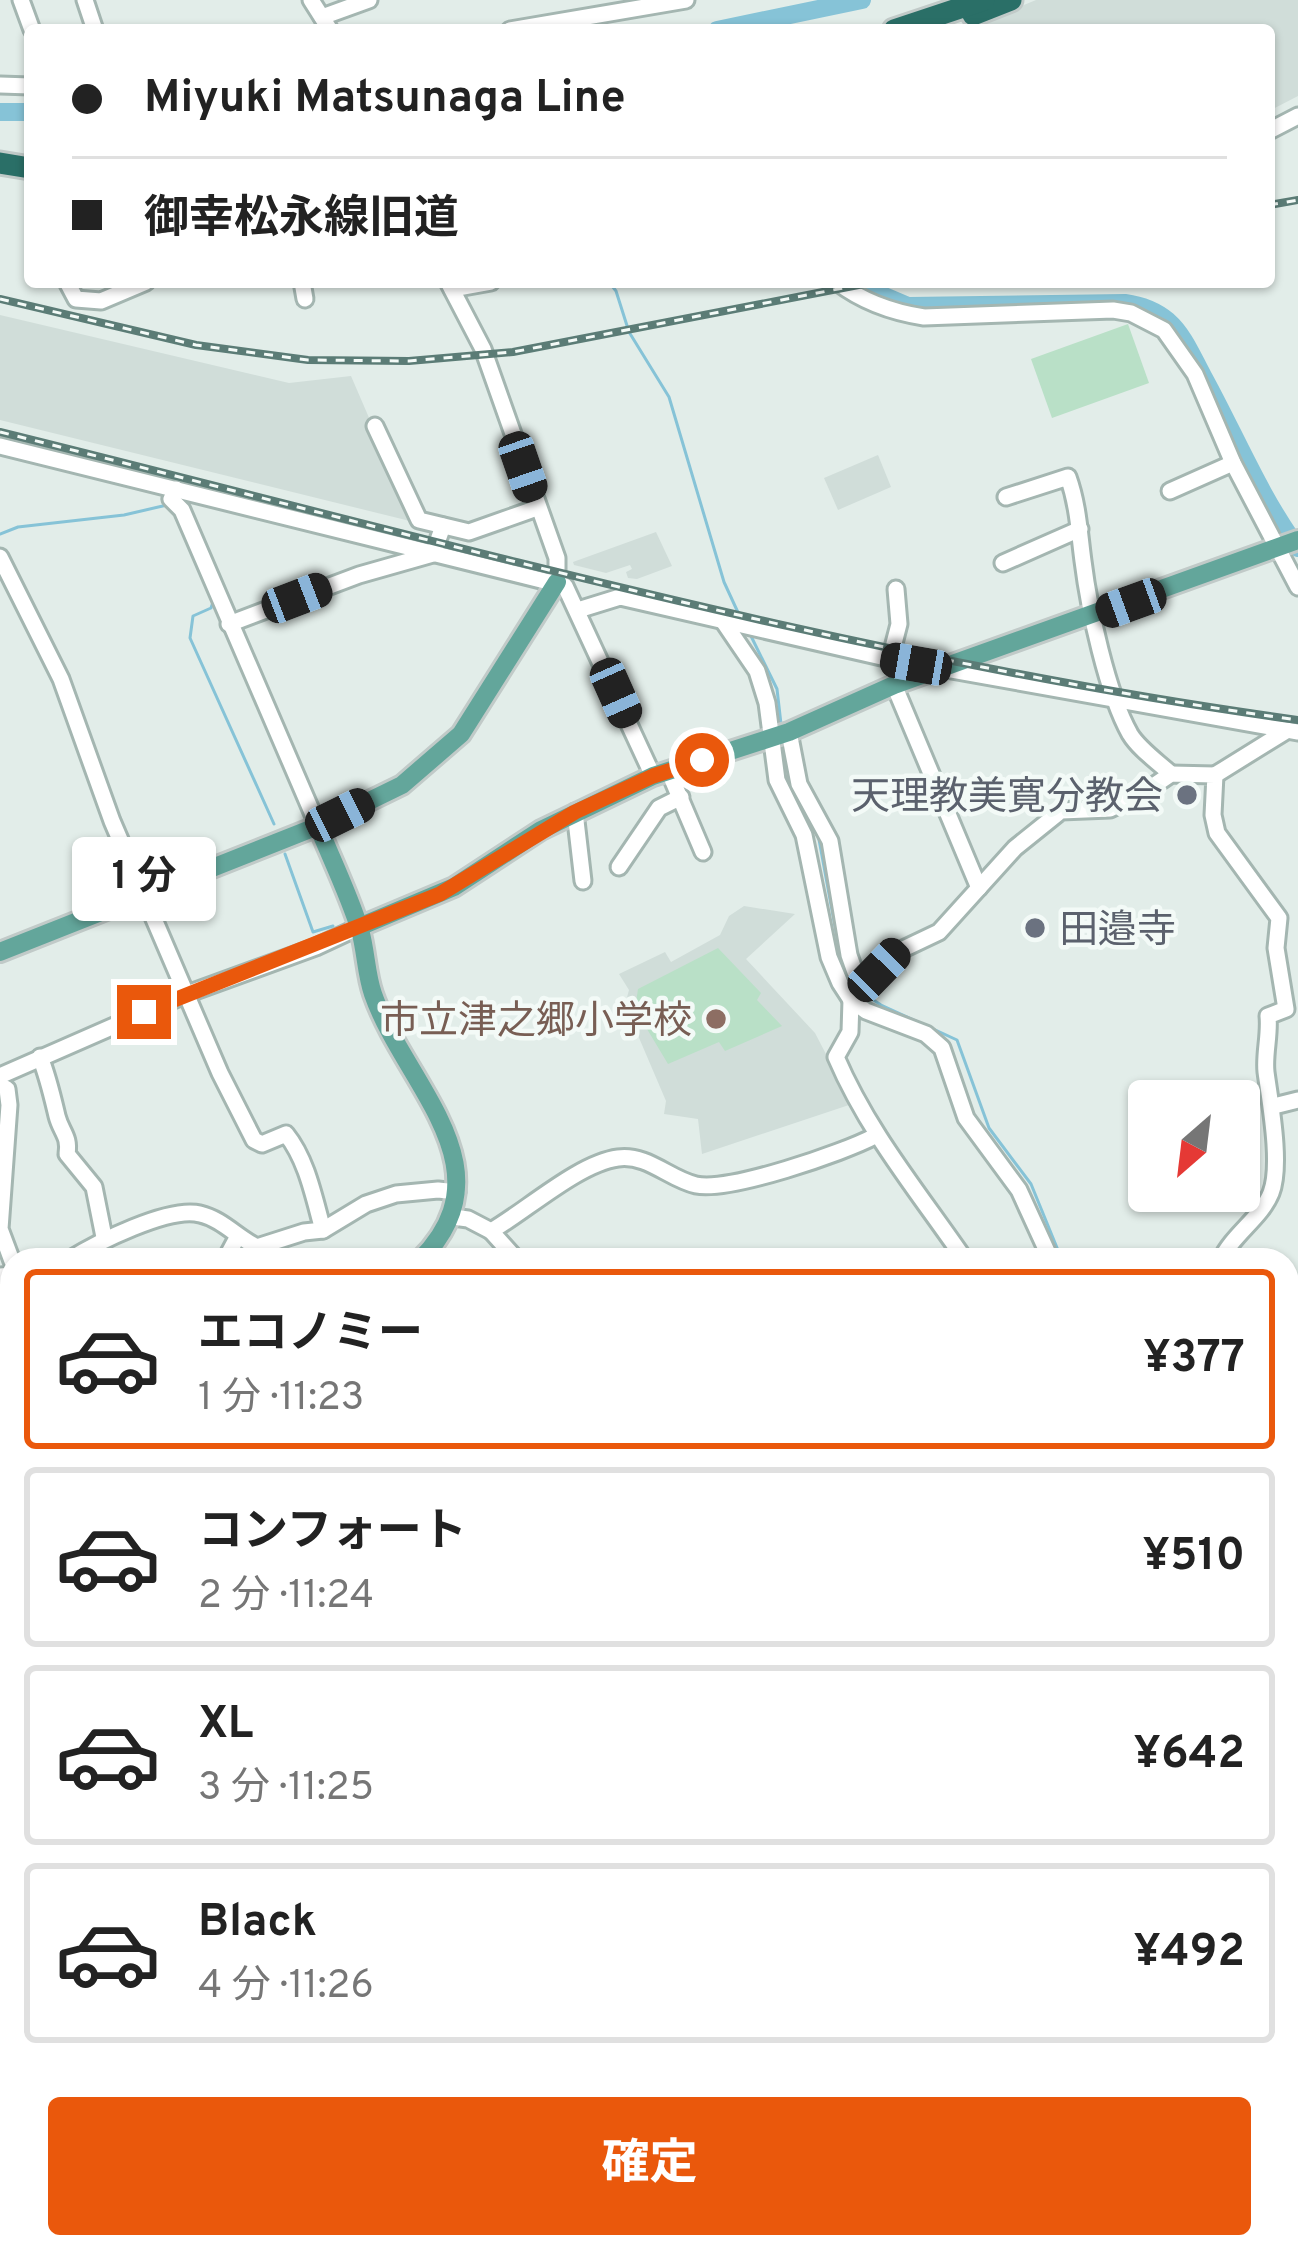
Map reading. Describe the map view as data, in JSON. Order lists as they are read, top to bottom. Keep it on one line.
{"places":["天理教美寛分教会","田邉寺","市立津之郷小学校"],"north":"bottom left","page":{"banner":["Miyuki Matsunaga Line","御幸松永線旧道"],"bubble":"1 分","list":[{"name":"エコノミー","note":"1 分 · 11:23","value":"¥377"},{"name":"コンフォート","note":"2 分 · 11:24","value":"¥510"},{"name":"XL","note":"3 分 · 11:25","value":"¥642"},{"name":"Black","note":"4 分 · 11:26","value":"¥492"}],"buttons":"確定"}}
